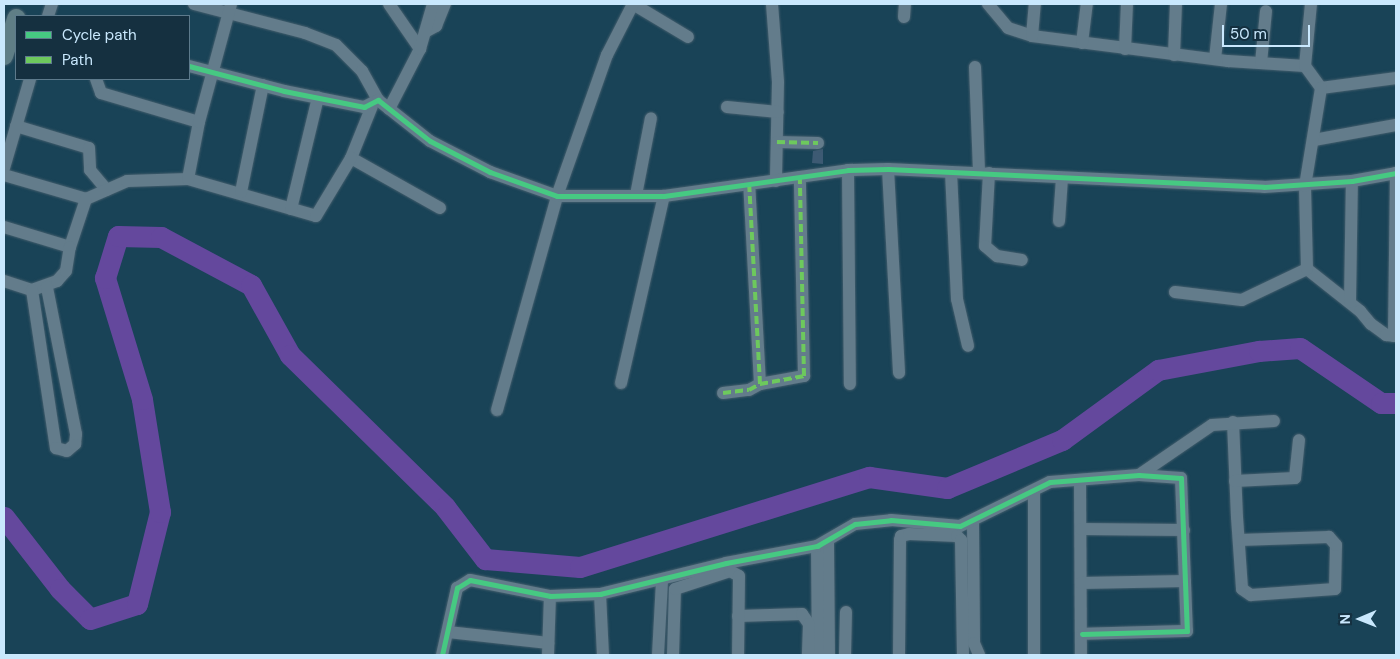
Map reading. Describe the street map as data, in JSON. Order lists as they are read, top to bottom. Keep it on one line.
{"legend":["Cycle path","Path"],"scale_bar":"50 m","north":"left"}
